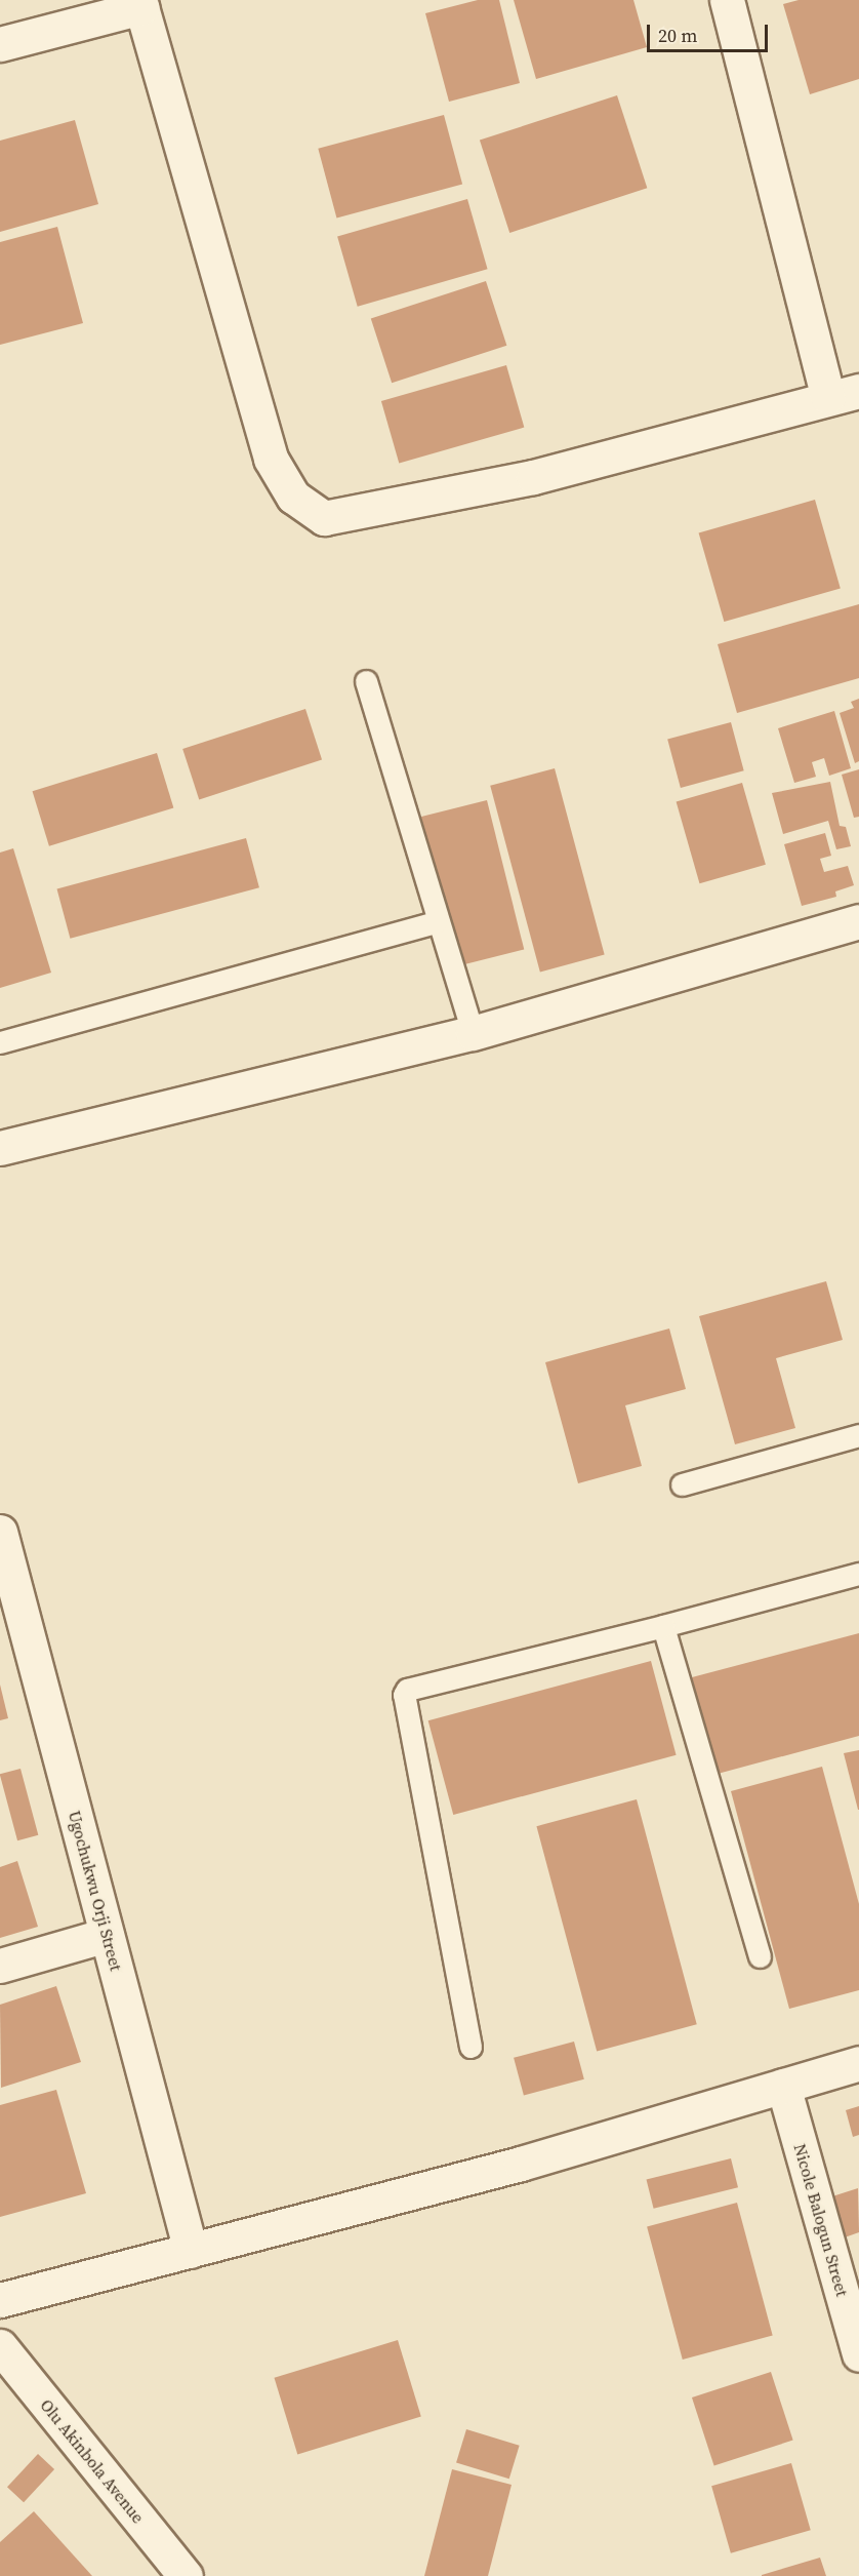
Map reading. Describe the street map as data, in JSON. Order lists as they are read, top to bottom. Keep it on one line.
{"streets":{"street":["Ugochukwu Orji Street","Nicole Balogun Street","Olu Akinbola Avenue"]},"scale_bar":"20 m"}
